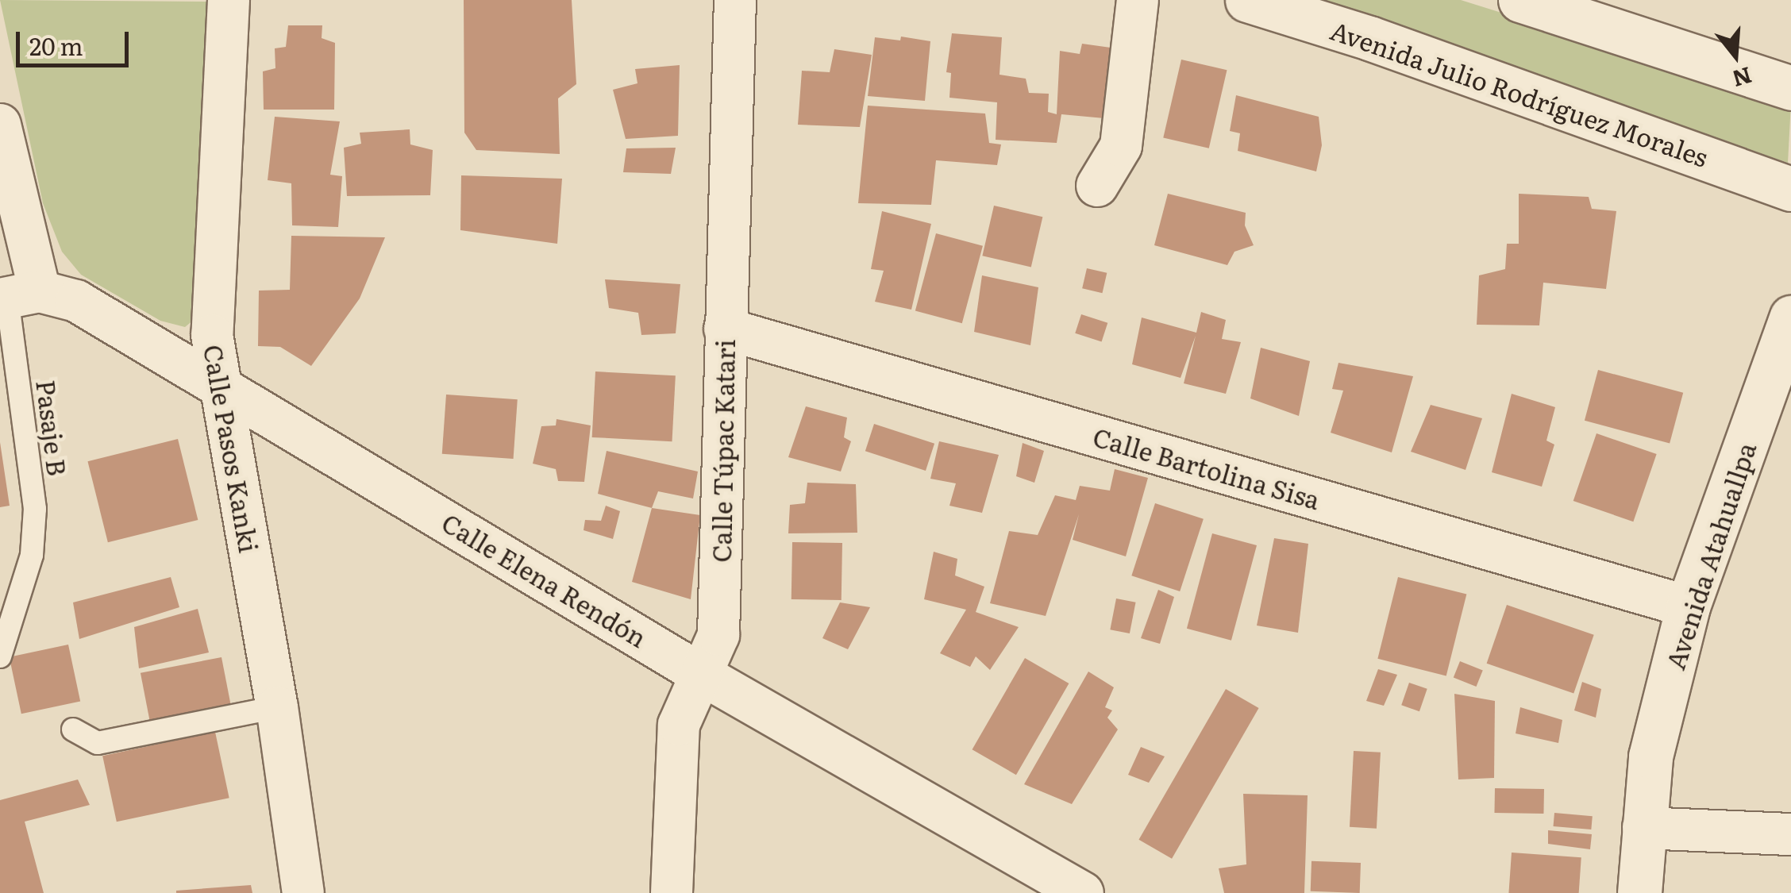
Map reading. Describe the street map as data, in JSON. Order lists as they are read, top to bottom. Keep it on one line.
{"streets":{"main road":["Avenida Julio Rodríguez Morales","Avenida Atahuallpa"],"street":["Calle Pasos Kanki","Calle Túpac Katari","Calle Bartolina Sisa","Calle Elena Rendón"],"lane":["Pasaje B"]},"crossings":[["Pasaje B","Calle Elena Rendón"],["Calle Pasos Kanki","Calle Elena Rendón"],["Calle Túpac Katari","Calle Bartolina Sisa"],["Calle Túpac Katari","Calle Elena Rendón"],["Calle Bartolina Sisa","Avenida Atahuallpa"]],"scale_bar":"20 m","north":"bottom"}
